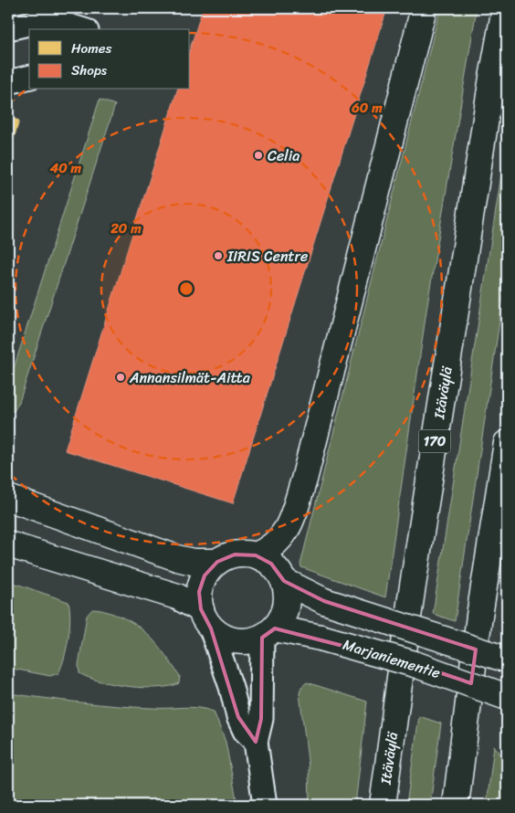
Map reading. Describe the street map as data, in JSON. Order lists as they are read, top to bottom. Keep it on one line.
{"streets":{"main road":["Itäväylä","170","Marjaniementie"]},"places":["Celia","IIRIS Centre","Annansilmät-Aitta"],"legend":["Homes","Shops"],"rings":["60 m","40 m","20 m"]}
